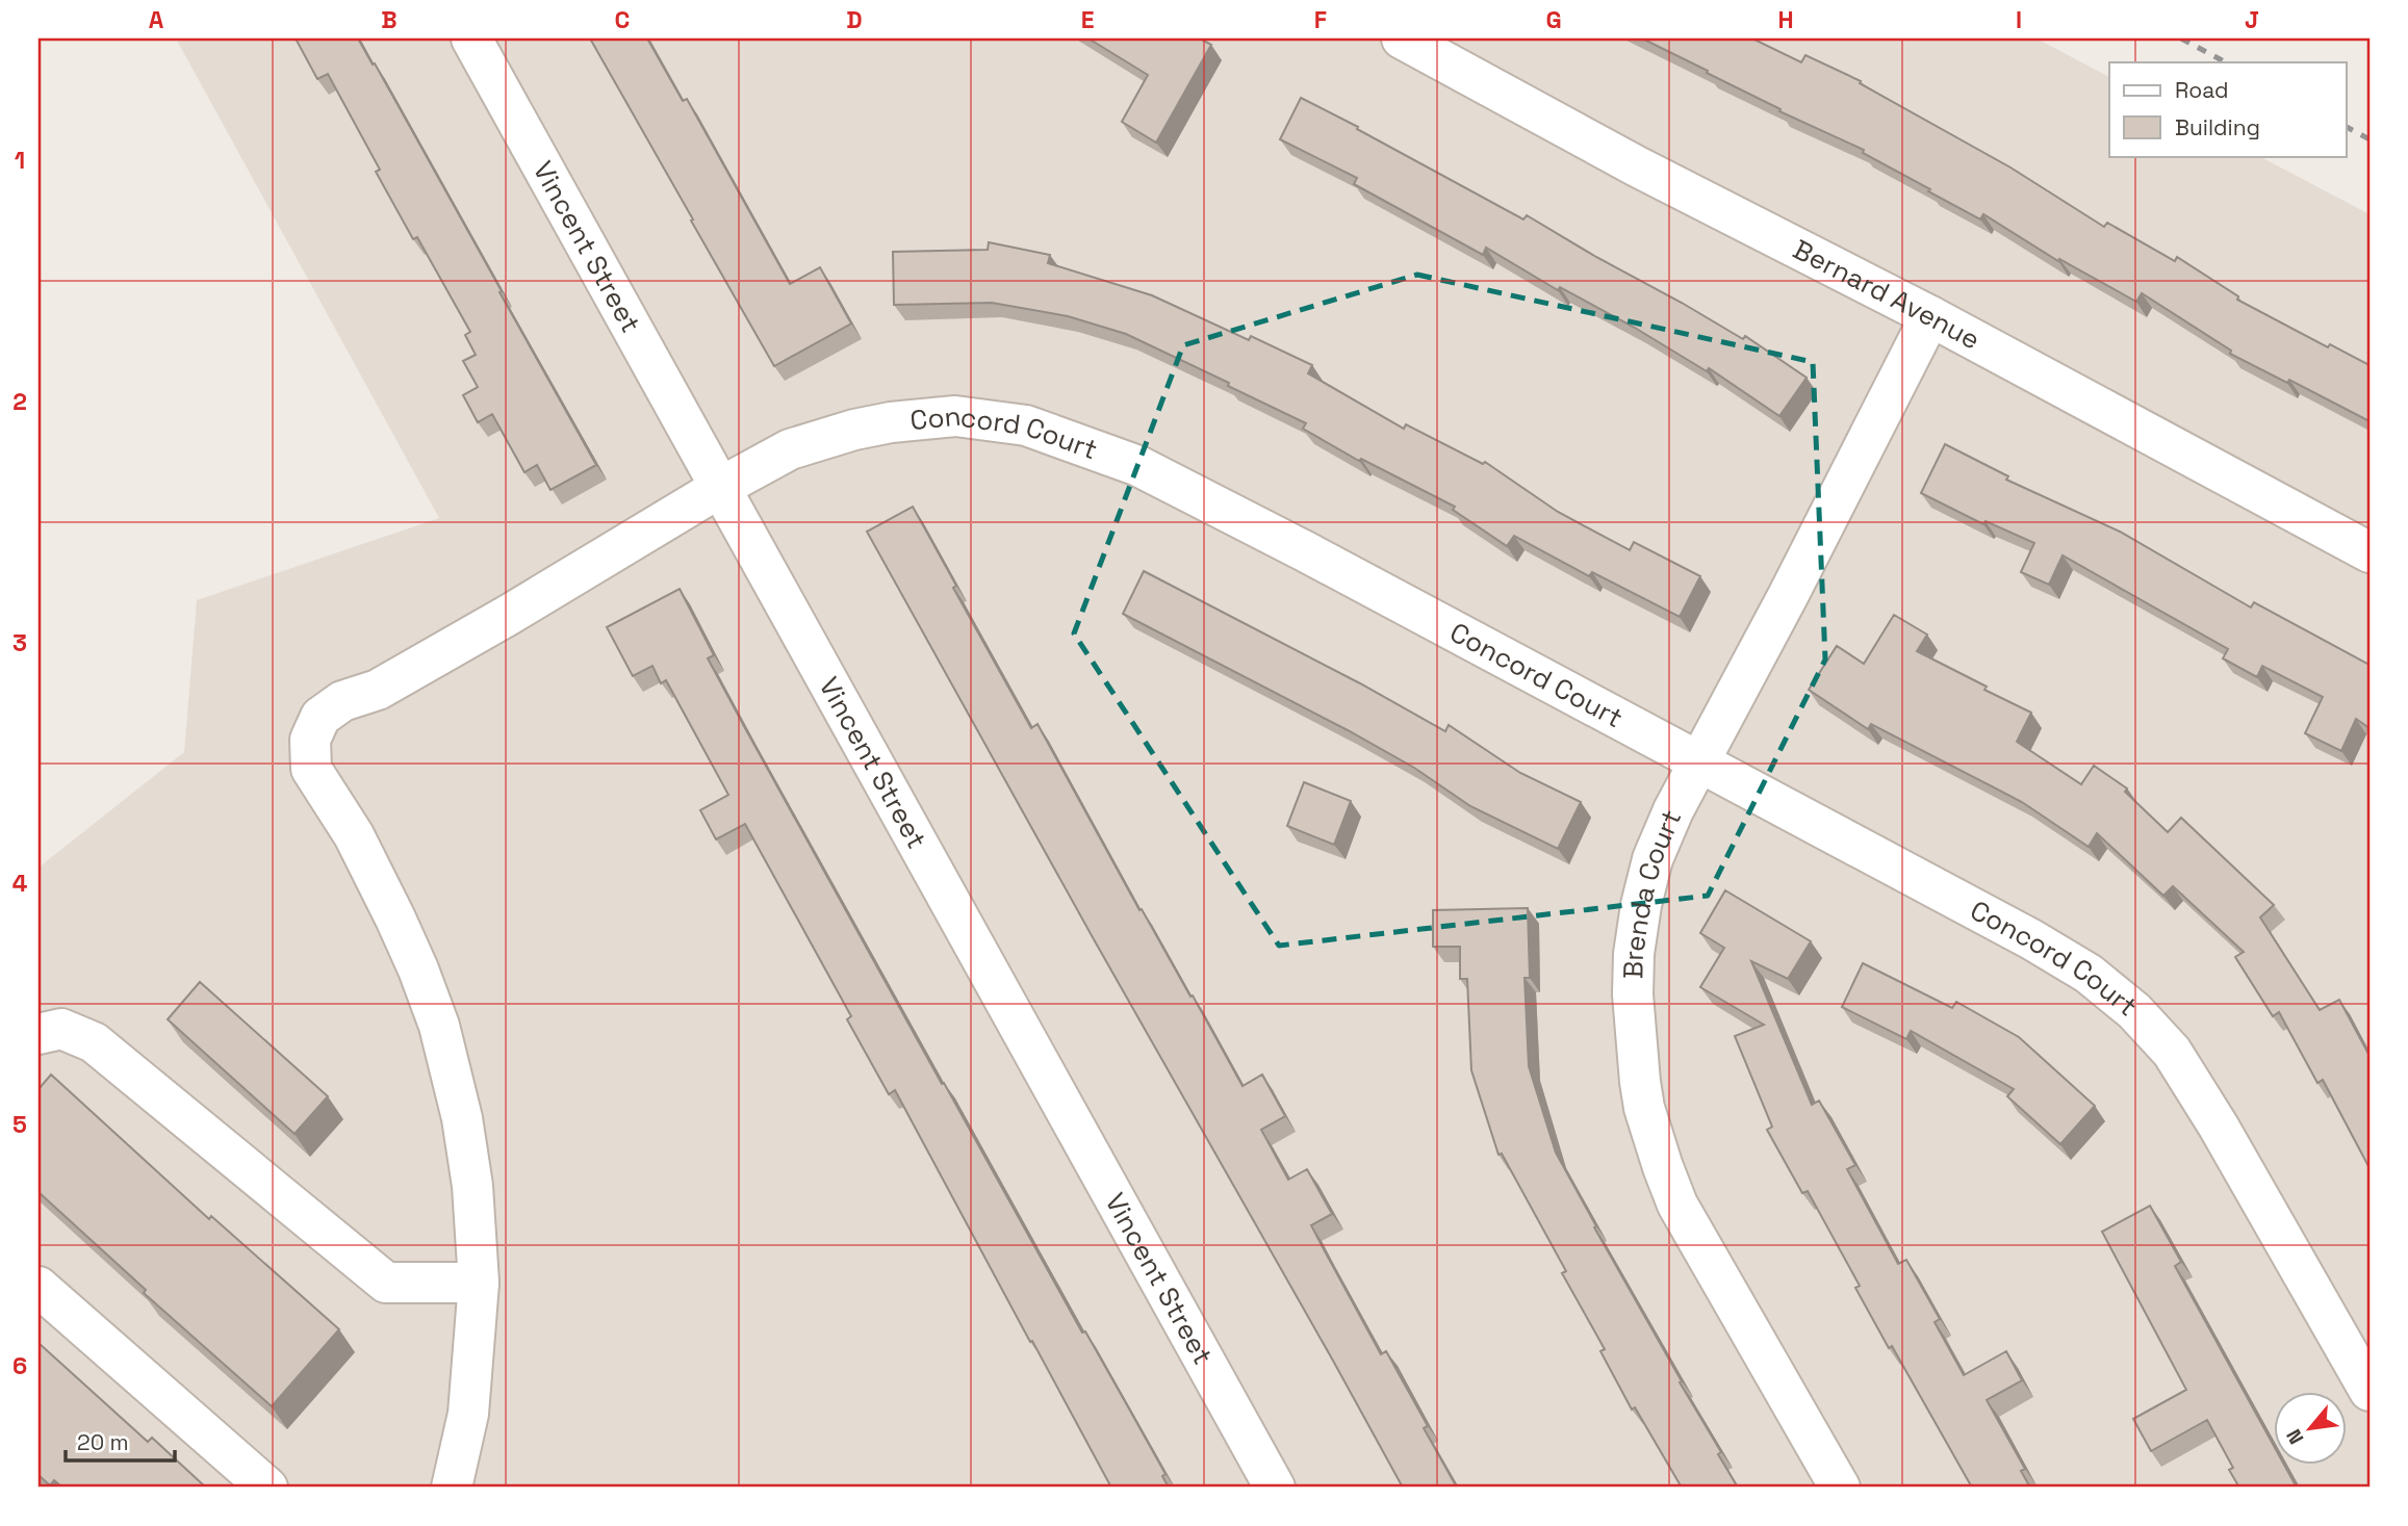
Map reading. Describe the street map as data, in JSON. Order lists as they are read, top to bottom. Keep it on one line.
{"streets":{"street":["Vincent Street","Bernard Avenue","Concord Court","Brenda Court"]},"crossings":[["Vincent Street","Concord Court"],["Bernard Avenue","Brenda Court"],["Concord Court","Brenda Court"]],"legend":["Road","Building"],"scale_bar":"20 m","north":"bottom left","grid":{"columns":["A","B","C","D","E","F","G","H","I","J"],"rows":["1","2","3","4","5","6"]}}
